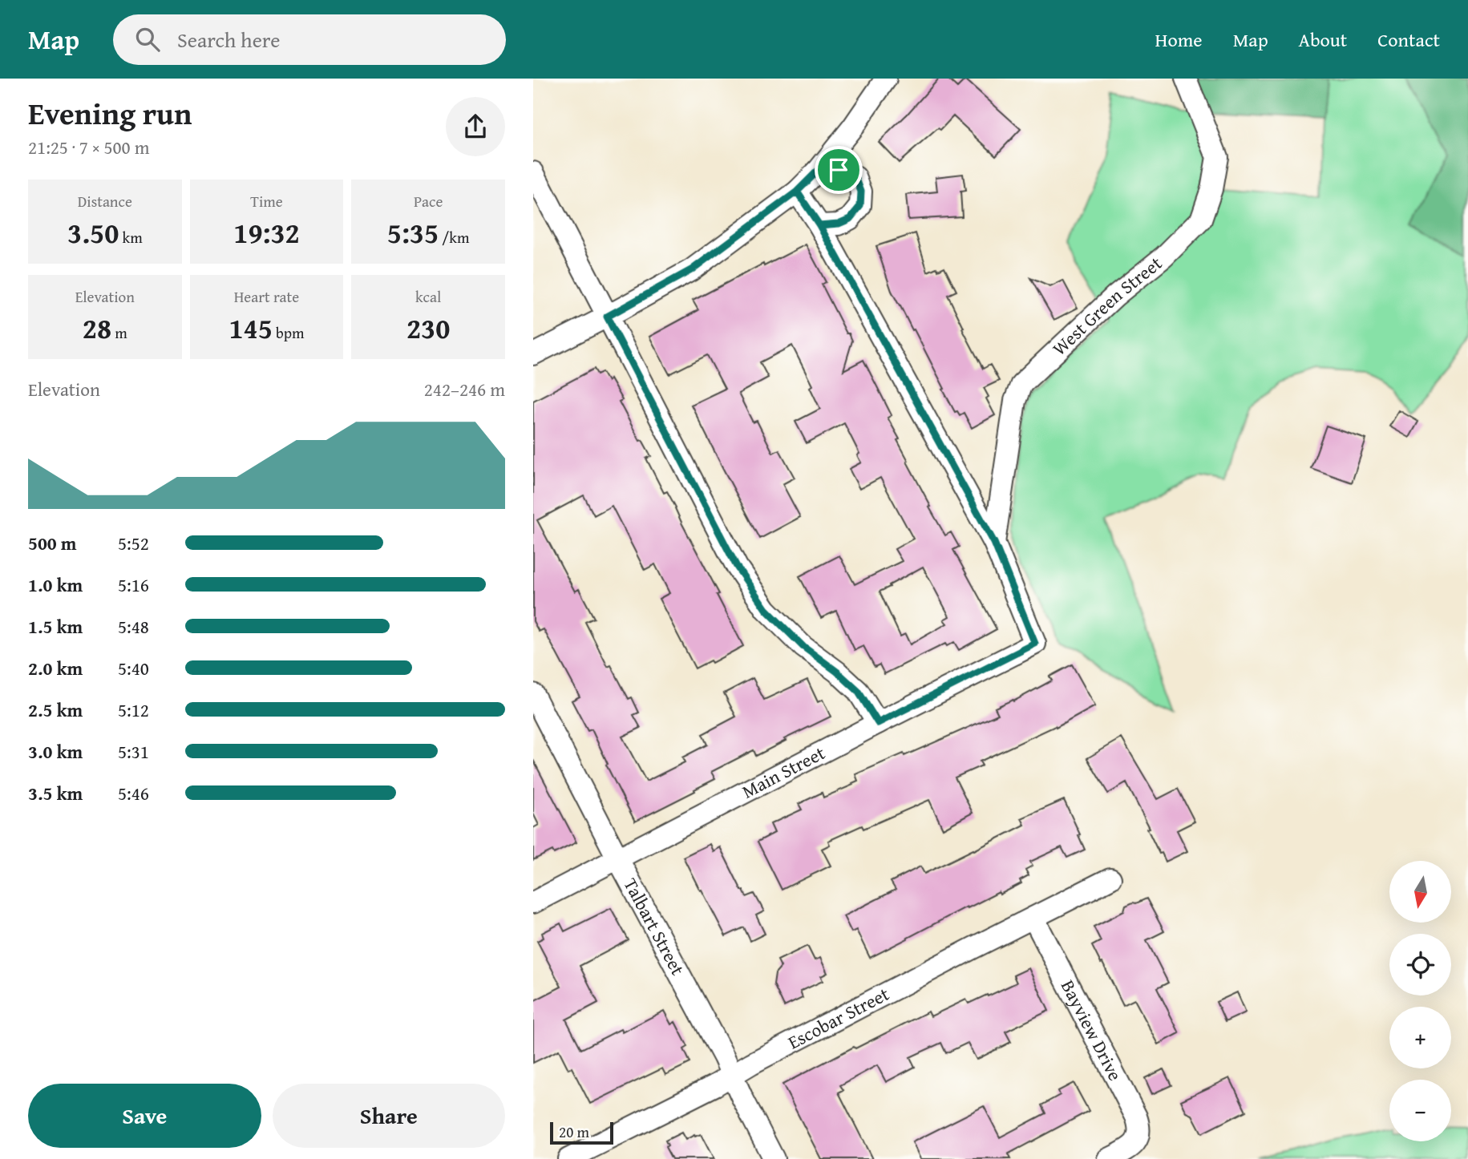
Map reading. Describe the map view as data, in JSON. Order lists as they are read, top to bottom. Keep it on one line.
{"streets":{"street":["West Green Street","Main Street","Talbart Street","Escobar Street","Bayview Drive"]},"crossings":[["West Green Street","Main Street"],["Main Street","Talbart Street"],["Talbart Street","Escobar Street"],["Escobar Street","Bayview Drive"]],"scale_bar":"20 m","north":"bottom","page":{"header":"Map","search":"Search here","nav":["Home","Map","About","Contact"],"heading":["Evening run","21:25 · 7 × 500 m"],"stats":[["Distance","3.50 km"],["Time","19:32"],["Pace","5:35 /km"],["Elevation","28 m"],["Heart rate","145 bpm"],["kcal","230"]],"chart":["Elevation","242–246 m"],"list":[{"name":"500 m","note":"5:52"},{"name":"1.0 km","note":"5:16"},{"name":"1.5 km","note":"5:48"},{"name":"2.0 km","note":"5:40"},{"name":"2.5 km","note":"5:12"},{"name":"3.0 km","note":"5:31"},{"name":"3.5 km","note":"5:46"}],"map_buttons":["+","−"],"buttons":["Save","Share"],"scale":"20 m"}}
